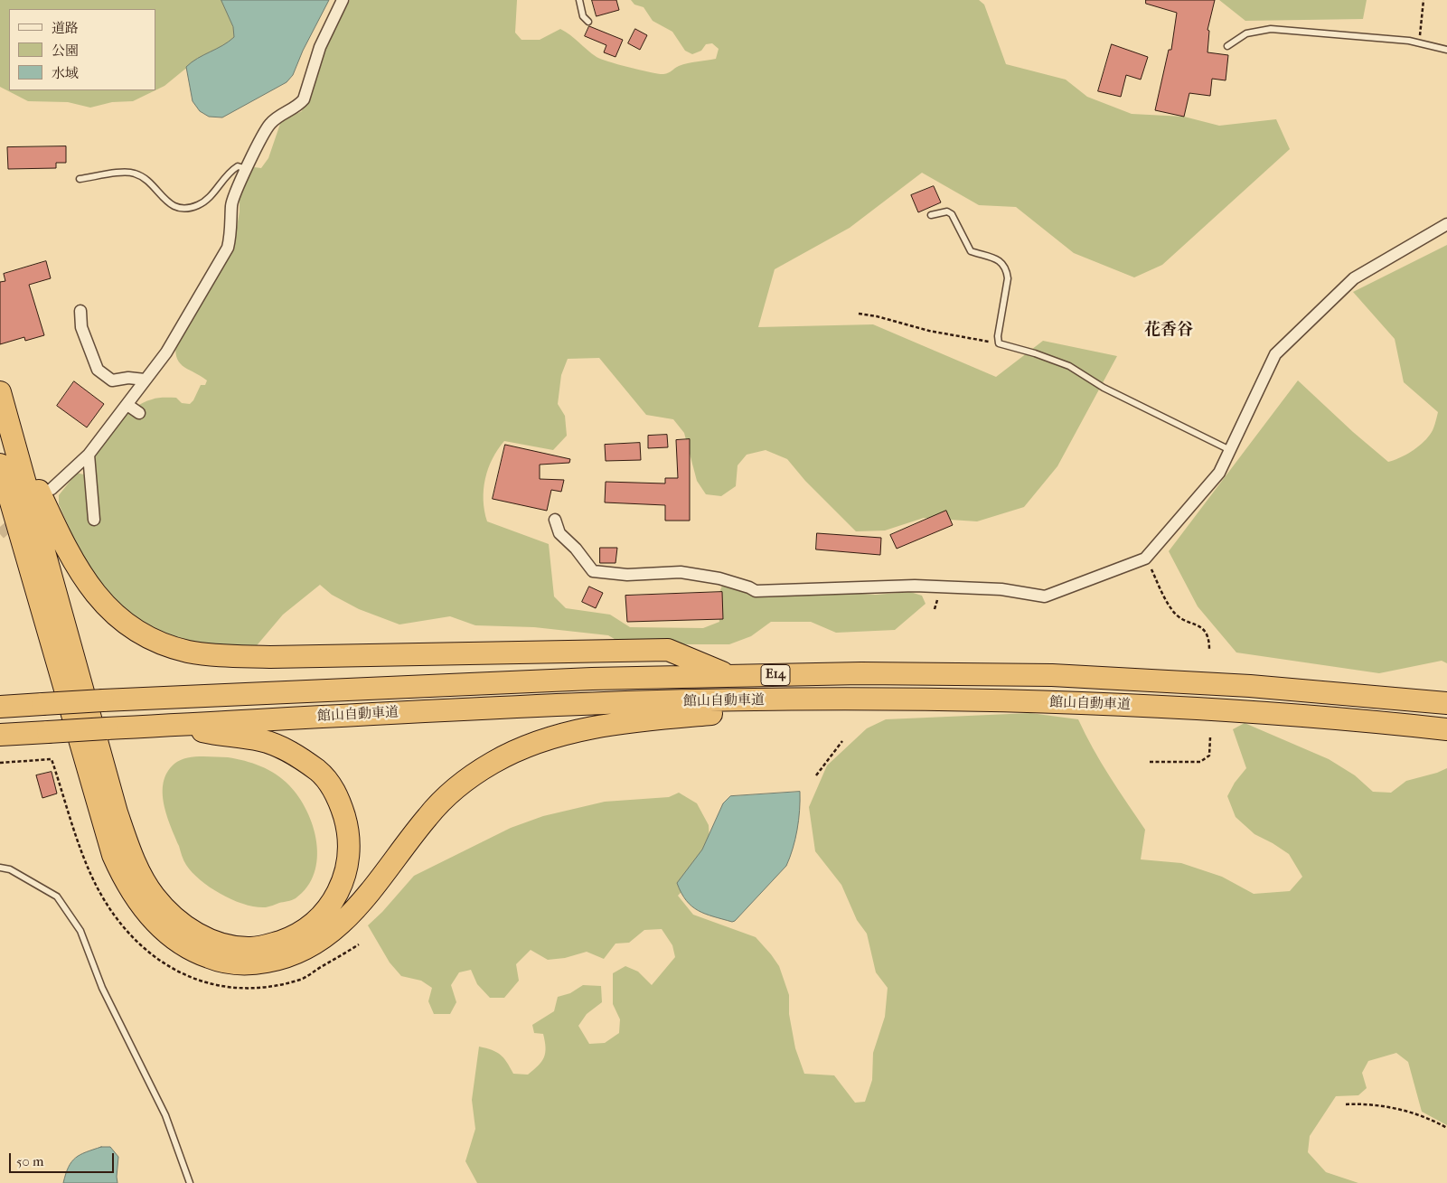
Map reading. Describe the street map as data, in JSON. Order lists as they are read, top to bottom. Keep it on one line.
{"streets":{"highway":["E14","館山自動車道"]},"districts":["花香谷"],"legend":["道路","公園","水域"],"scale_bar":"50 m"}
